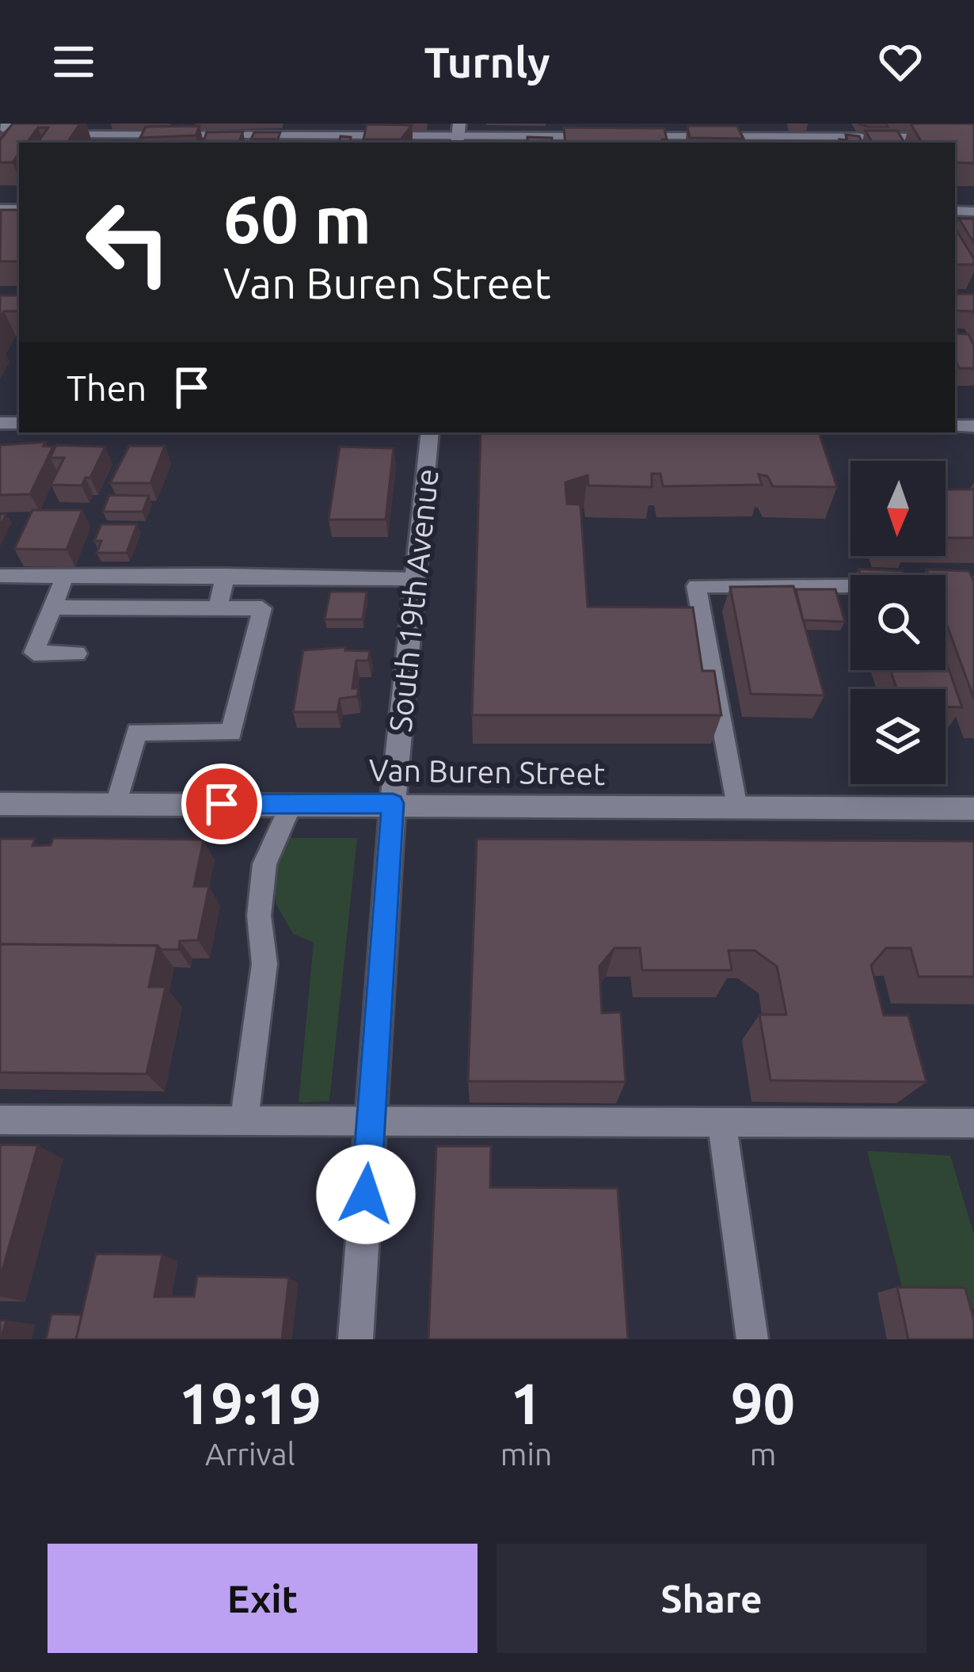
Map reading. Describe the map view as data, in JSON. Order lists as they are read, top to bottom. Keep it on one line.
{"streets":{"street":["South 19th Avenue","Van Buren Street"]},"crossings":[["South 19th Avenue","Van Buren Street"]],"north":"bottom","page":{"header":"Turnly","turn":["60 m","Van Buren Street"],"then":"Then","eta":["19:19","Arrival","1","min","90","m"],"buttons":["Exit","Share"]}}
